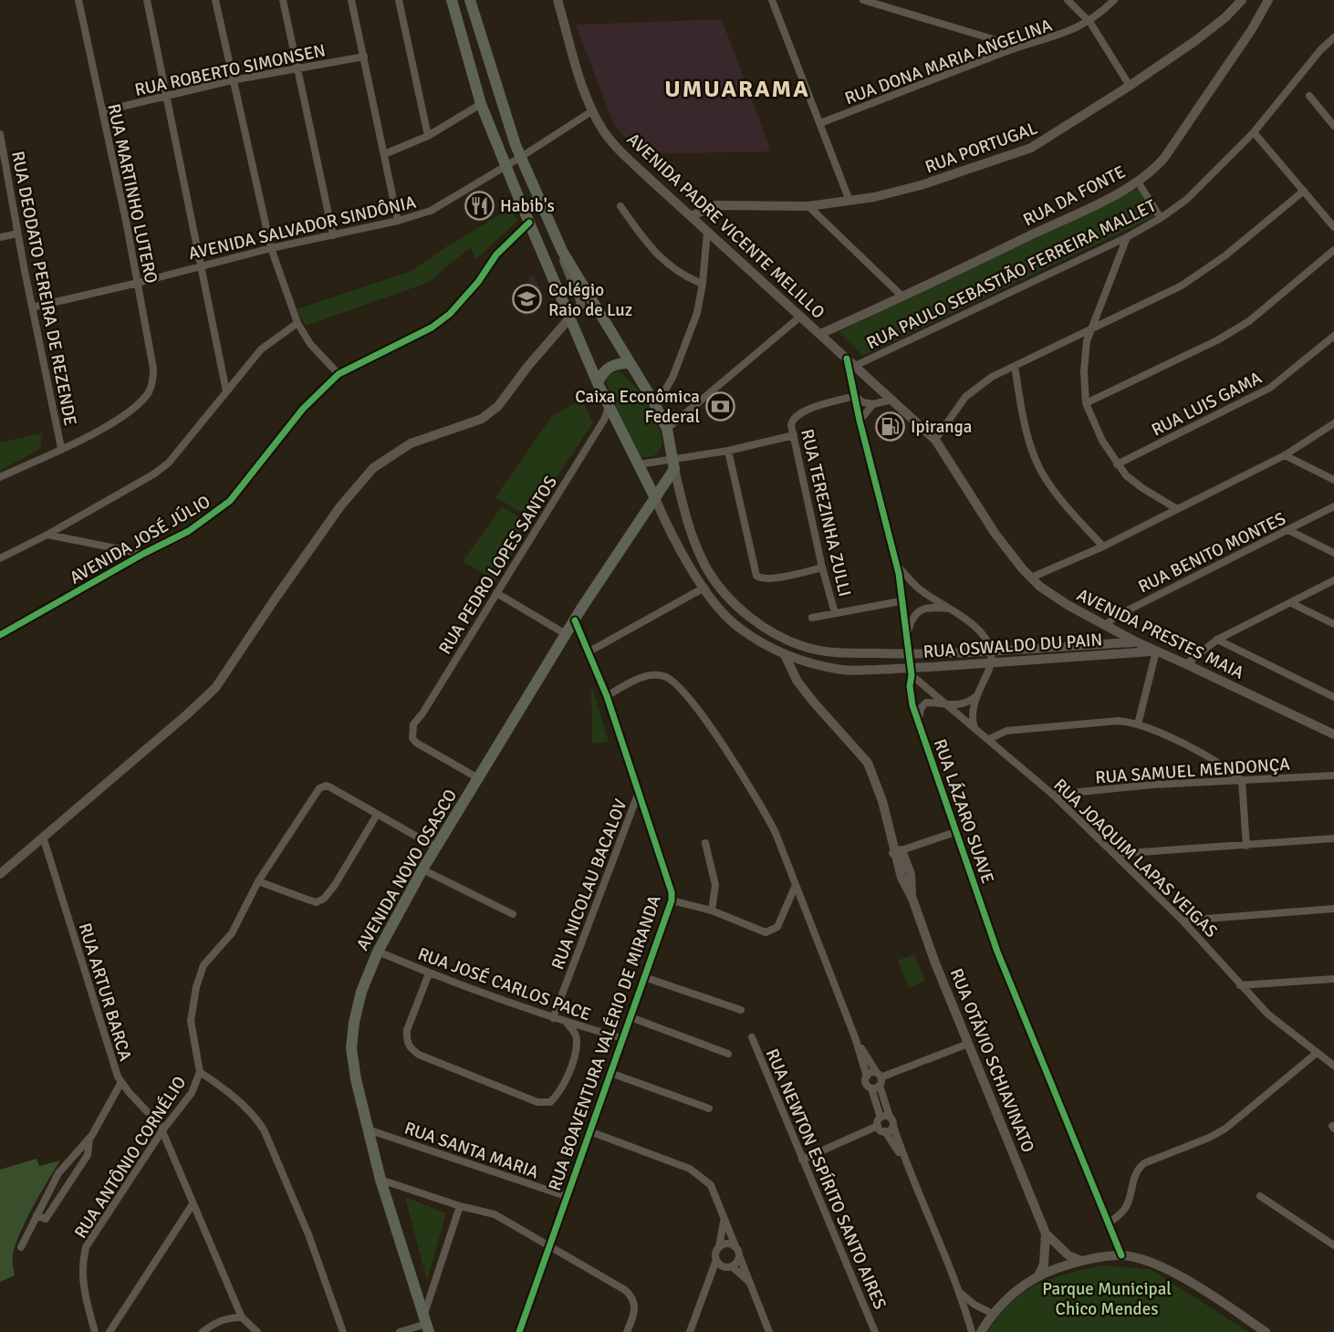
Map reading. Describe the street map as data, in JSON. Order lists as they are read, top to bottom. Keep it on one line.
{"streets":{"main road":["RUA PORTUGAL","RUA DA FONTE","AVENIDA PADRE VICENTE MELILLO","AVENIDA PRESTES MAIA","RUA OSWALDO DU PAIN","AVENIDA NOVO OSASCO","RUA OTÁVIO SCHIAVINATO"],"street":["RUA DONA MARIA ANGELINA","RUA ROBERTO SIMONSEN","RUA MARTINHO LUTERO","AVENIDA SALVADOR SINDÔNIA","RUA PAULO SEBASTIÃO FERREIRA MALLET","RUA DEODATO PEREIRA DE REZENDE","RUA LUIS GAMA","RUA TEREZINHA ZULLI","AVENIDA JOSÉ JÚLIO","RUA BENITO MONTES","RUA PEDRO LOPES SANTOS","RUA SAMUEL MENDONÇA","RUA LÁZARO SUAVE","RUA JOAQUIM LAPAS VEIGAS","RUA NICOLAU BACALOV","RUA JOSÉ CARLOS PACE","RUA ARTUR BARCA","RUA BOAVENTURA VALÉRIO DE MIRANDA","RUA SANTA MARIA","RUA ANTÔNIO CORNÉLIO","RUA NEWTON ESPÍRITO SANTO AIRES"]},"crossings":[["RUA ROBERTO SIMONSEN","RUA MARTINHO LUTERO"],["RUA PORTUGAL","AVENIDA PADRE VICENTE MELILLO"],["RUA MARTINHO LUTERO","AVENIDA SALVADOR SINDÔNIA"],["RUA MARTINHO LUTERO","RUA DEODATO PEREIRA DE REZENDE"],["RUA DA FONTE","AVENIDA PADRE VICENTE MELILLO"],["AVENIDA PADRE VICENTE MELILLO","AVENIDA SALVADOR SINDÔNIA"],["AVENIDA PADRE VICENTE MELILLO","RUA PAULO SEBASTIÃO FERREIRA MALLET"],["AVENIDA PADRE VICENTE MELILLO","AVENIDA PRESTES MAIA"],["AVENIDA PADRE VICENTE MELILLO","RUA LÁZARO SUAVE"],["AVENIDA SALVADOR SINDÔNIA","RUA DEODATO PEREIRA DE REZENDE"],["RUA PAULO SEBASTIÃO FERREIRA MALLET","AVENIDA PRESTES MAIA"],["RUA PAULO SEBASTIÃO FERREIRA MALLET","RUA LÁZARO SUAVE"],["RUA TEREZINHA ZULLI","RUA LÁZARO SUAVE"],["RUA BENITO MONTES","AVENIDA PRESTES MAIA"],["RUA PEDRO LOPES SANTOS","AVENIDA NOVO OSASCO"],["AVENIDA PRESTES MAIA","RUA OSWALDO DU PAIN"],["AVENIDA PRESTES MAIA","RUA LÁZARO SUAVE"],["RUA OSWALDO DU PAIN","RUA LÁZARO SUAVE"],["RUA OSWALDO DU PAIN","RUA JOAQUIM LAPAS VEIGAS"],["RUA OSWALDO DU PAIN","AVENIDA NOVO OSASCO"],["RUA OSWALDO DU PAIN","RUA OTÁVIO SCHIAVINATO"],["RUA SAMUEL MENDONÇA","RUA JOAQUIM LAPAS VEIGAS"],["RUA LÁZARO SUAVE","RUA JOAQUIM LAPAS VEIGAS"],["AVENIDA NOVO OSASCO","RUA JOSÉ CARLOS PACE"],["AVENIDA NOVO OSASCO","RUA BOAVENTURA VALÉRIO DE MIRANDA"],["AVENIDA NOVO OSASCO","RUA SANTA MARIA"],["RUA NICOLAU BACALOV","RUA JOSÉ CARLOS PACE"],["RUA NICOLAU BACALOV","RUA BOAVENTURA VALÉRIO DE MIRANDA"],["RUA JOSÉ CARLOS PACE","RUA BOAVENTURA VALÉRIO DE MIRANDA"],["RUA ARTUR BARCA","RUA ANTÔNIO CORNÉLIO"],["RUA BOAVENTURA VALÉRIO DE MIRANDA","RUA SANTA MARIA"]],"districts":["UMUARAMA"],"parks":["Parque Municipal Chico Mendes"],"places":{"restaurant":["Habib's"],"school or university":["Colégio Raio de Luz"],"bank":["Caixa Econômica Federal"],"fuel station":["Ipiranga"]}}
